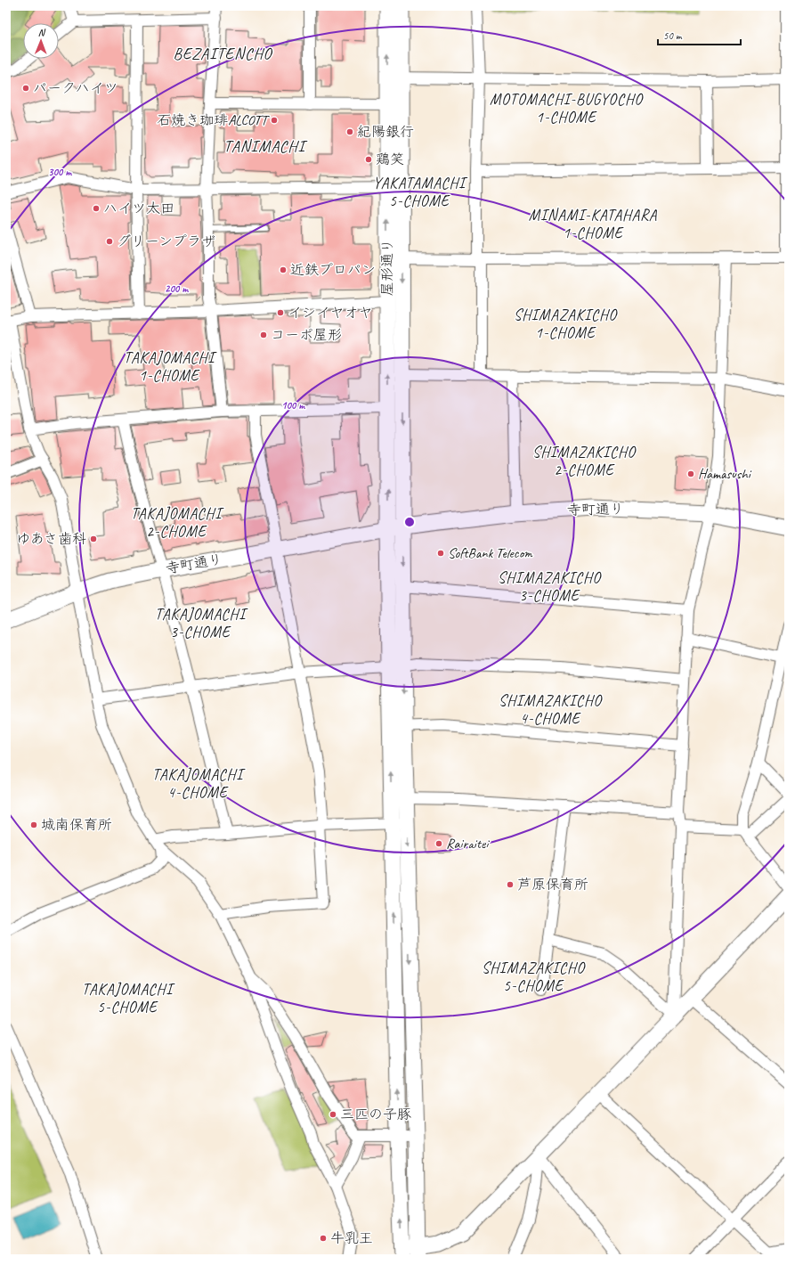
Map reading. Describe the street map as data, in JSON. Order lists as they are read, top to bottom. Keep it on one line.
{"streets":{"street":["屋形通り","寺町通り"]},"crossings":[["屋形通り","寺町通り"]],"districts":["BEZAITENCHO","MOTOMACHI-BUGYOCHO 1-CHOME","TANIMACHI","YAKATAMACHI 5-CHOME","MINAMI-KATAHARA 1-CHOME","SHIMAZAKICHO 1-CHOME","TAKAJOMACHI 1-CHOME","SHIMAZAKICHO 2-CHOME","TAKAJOMACHI 2-CHOME","SHIMAZAKICHO 3-CHOME","TAKAJOMACHI 3-CHOME","SHIMAZAKICHO 4-CHOME","TAKAJOMACHI 4-CHOME","SHIMAZAKICHO 5-CHOME","TAKAJOMACHI 5-CHOME"],"places":["パークハイツ","石焼き珈琲ALCOTT","紀陽銀行","鶏笑","ハイツ太田","グリーンプラザ","近鉄プロパン","イシイヤオヤ","コーポ屋形","Hamasushi","ゆあさ歯科","SoftBank Telecom","城南保育所","Rairaitei","芦原保育所","三匹の子豚","牛乳王"],"scale_bar":"50 m","north":"top","rings":["300 m","200 m","100 m"]}
